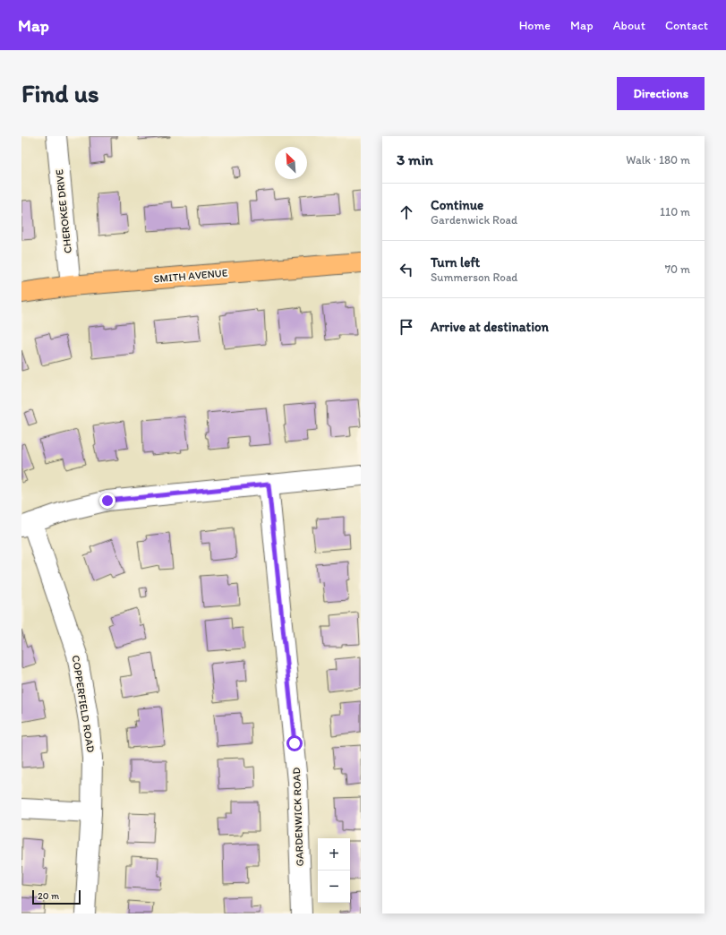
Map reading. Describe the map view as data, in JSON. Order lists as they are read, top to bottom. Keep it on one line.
{"streets":{"main road":["SMITH AVENUE"],"street":["CHEROKEE DRIVE","COPPERFIELD ROAD","GARDENWICK ROAD"]},"crossings":[["CHEROKEE DRIVE","SMITH AVENUE"]],"scale_bar":"20 m","north":"top left","page":{"header":"Map","nav":["Home","Map","About","Contact"],"buttons":"Directions","title":"Find us","heading":["3 min","Walk · 180 m"],"list":[["Continue","Gardenwick Road","110 m"],["Turn left","Summerson Road","70 m"],"Arrive at destination"],"map_buttons":["+","−"],"scale":"20 m"}}
